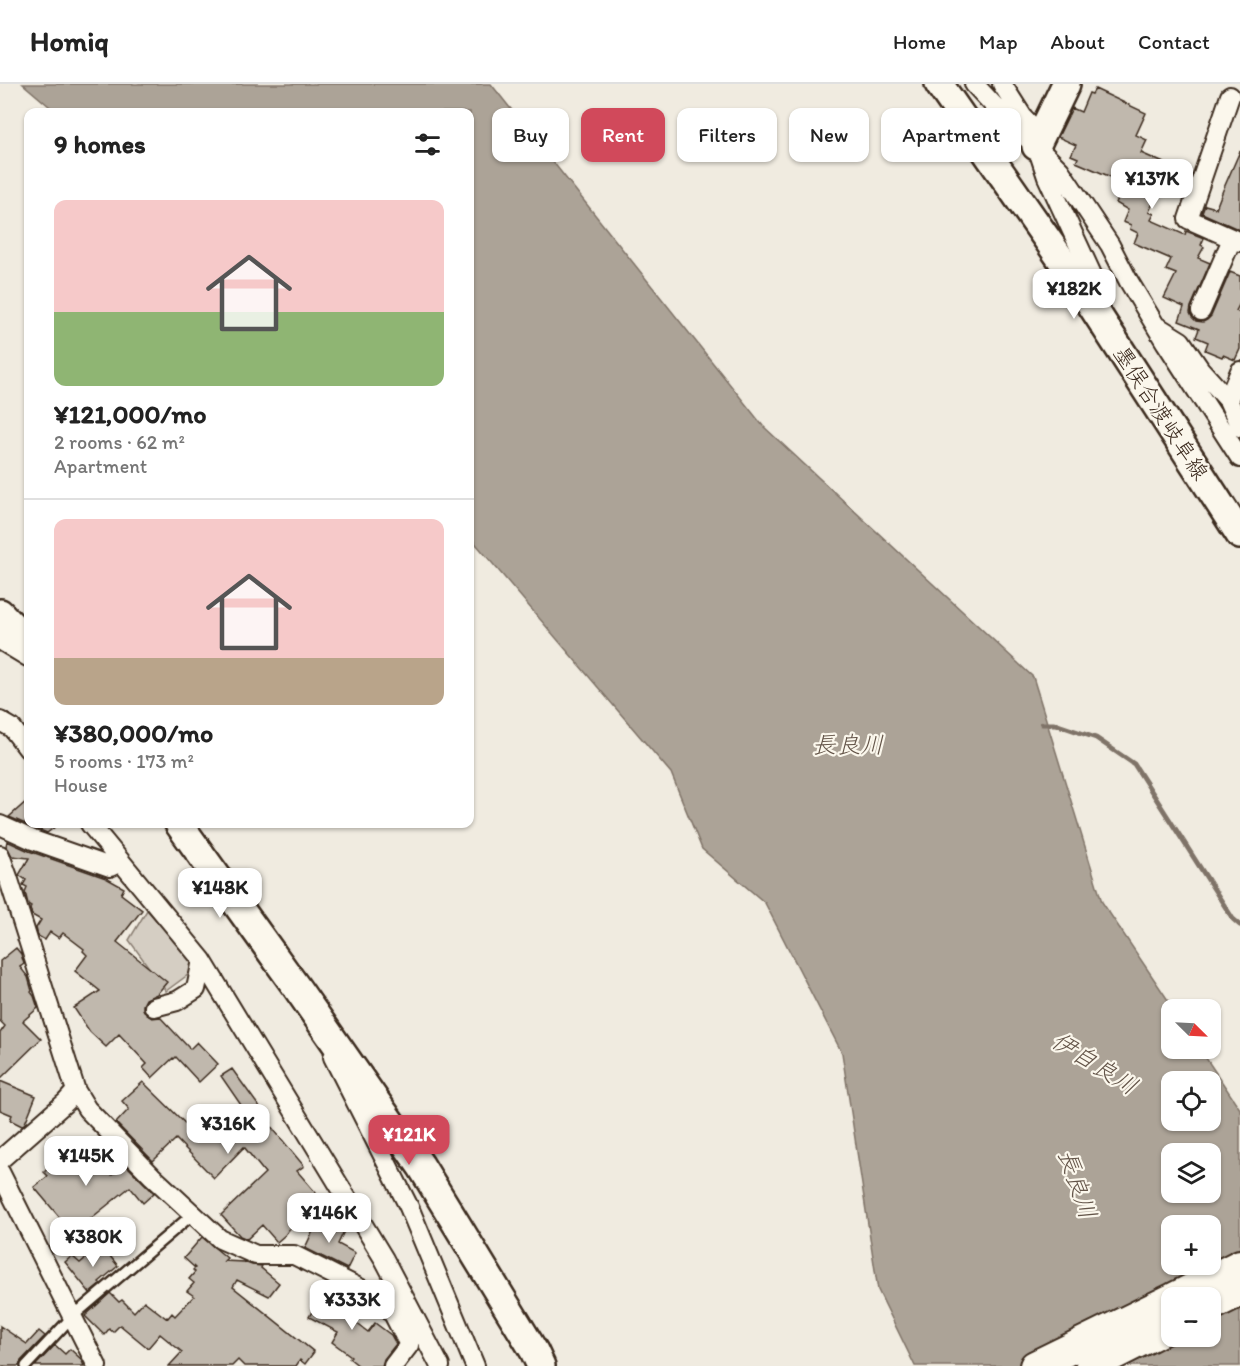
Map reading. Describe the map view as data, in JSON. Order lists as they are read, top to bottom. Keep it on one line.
{"streets":{"street":["墨俣合渡岐阜線"]},"water":["長良川","伊自良川"],"north":"bottom right","page":{"header":"Homiq","nav":["Home","Map","About","Contact"],"chip":["Buy","Rent","Filters","New","Apartment"],"heading":"9 homes","price":["¥137K","¥182K","¥148K","¥316K","¥121K","¥145K","¥146K","¥380K","¥333K"],"list":[{"name":"¥121,000/mo","note":"2 rooms · 62 m² · Apartment"},{"name":"¥380,000/mo","note":"5 rooms · 173 m² · House"}],"map_buttons":["+","−"]}}
